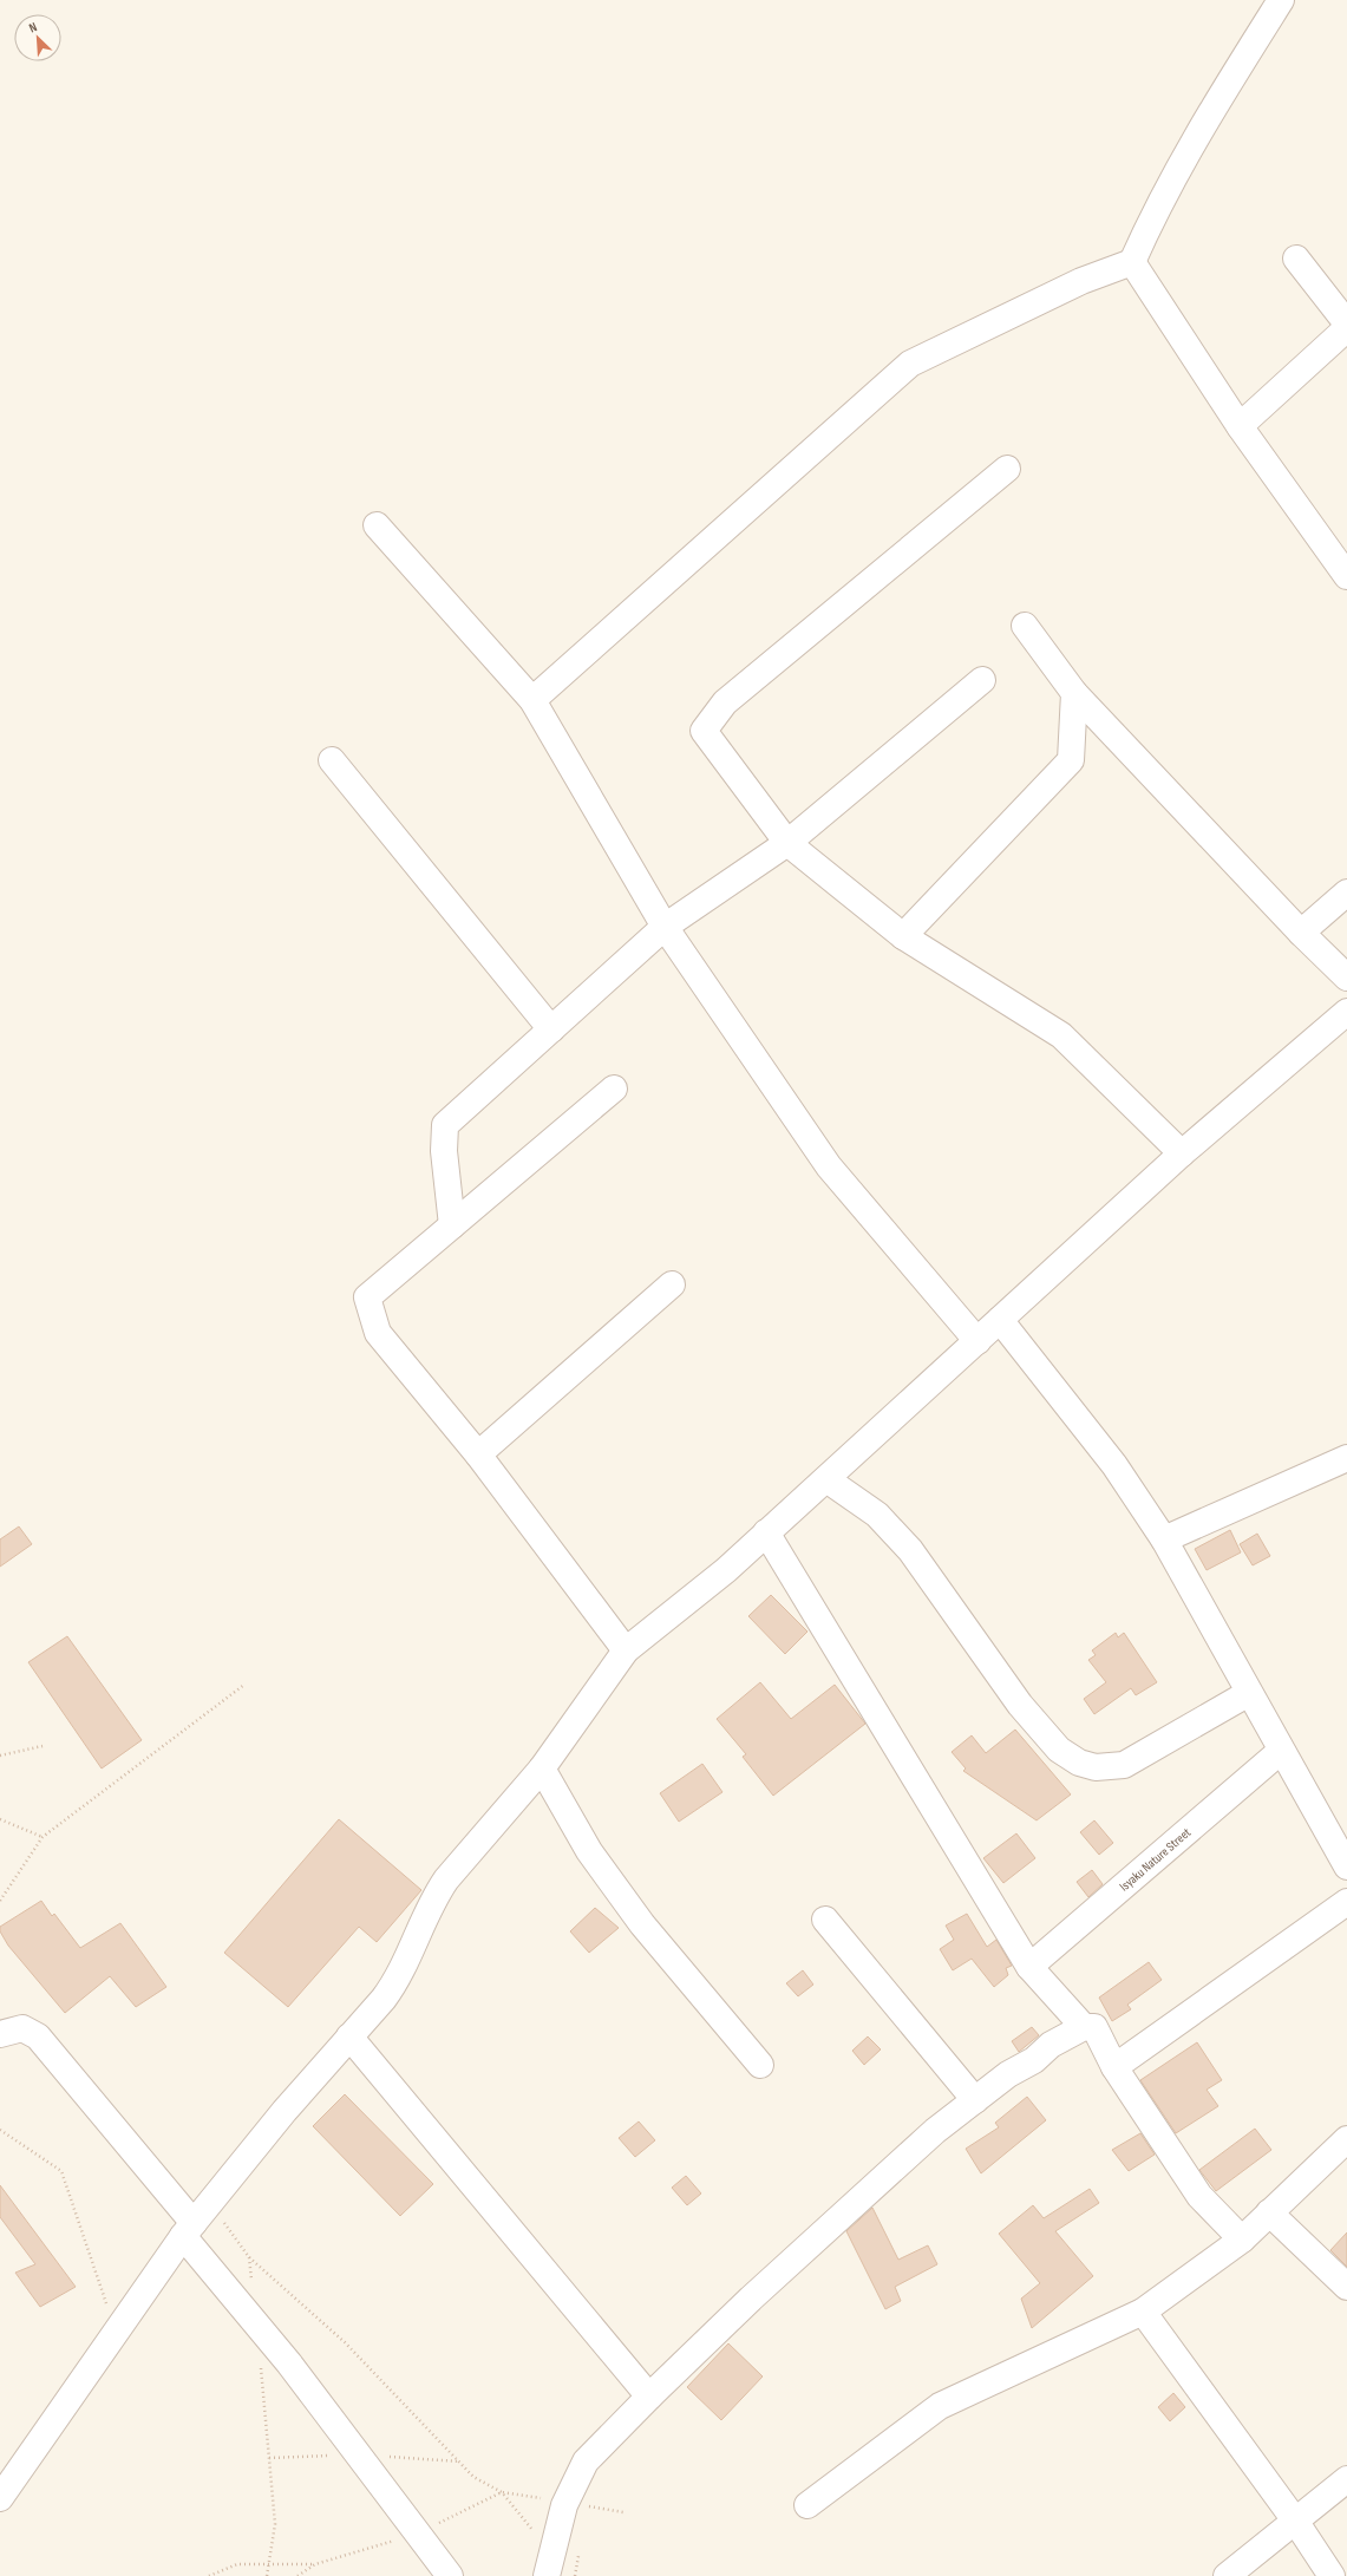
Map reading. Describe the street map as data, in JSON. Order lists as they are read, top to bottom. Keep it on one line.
{"streets":{"street":["Isyaku Nature Street"]},"north":"top left"}
